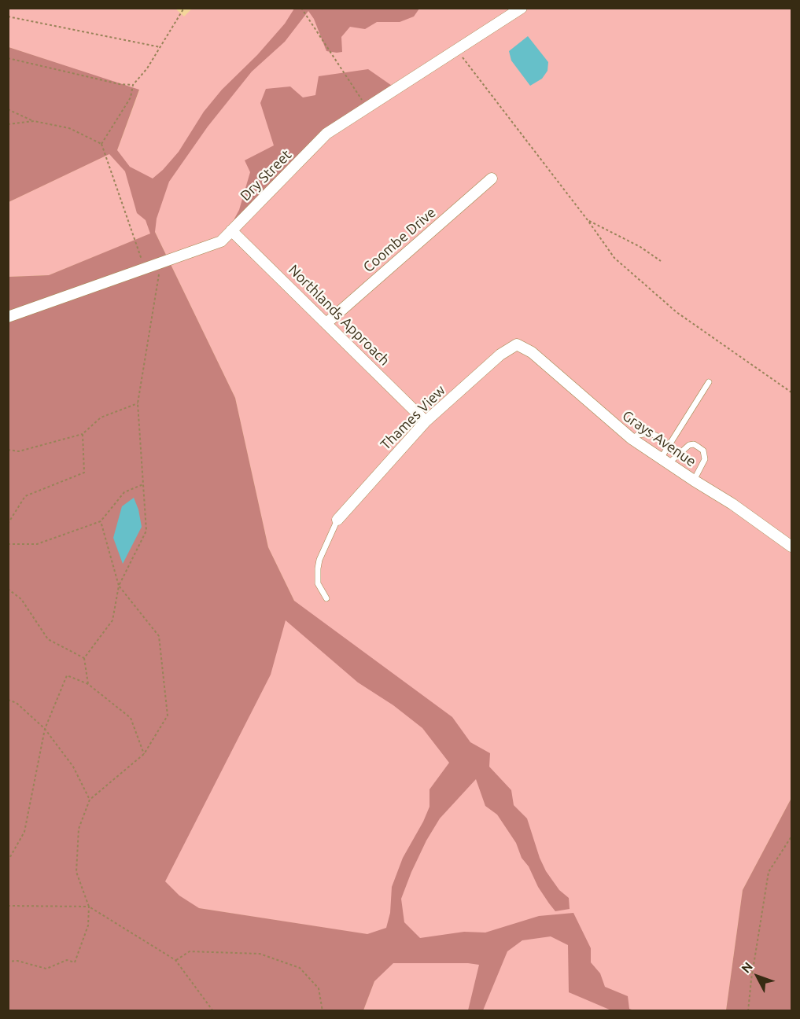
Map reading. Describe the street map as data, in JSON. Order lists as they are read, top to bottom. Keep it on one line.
{"streets":{"street":["Dry Street","Coombe Drive","Northlands Approach","Thames View","Grays Avenue"]},"crossings":[["Dry Street","Northlands Approach"],["Coombe Drive","Northlands Approach"],["Northlands Approach","Thames View"],["Thames View","Grays Avenue"]],"north":"top left"}
